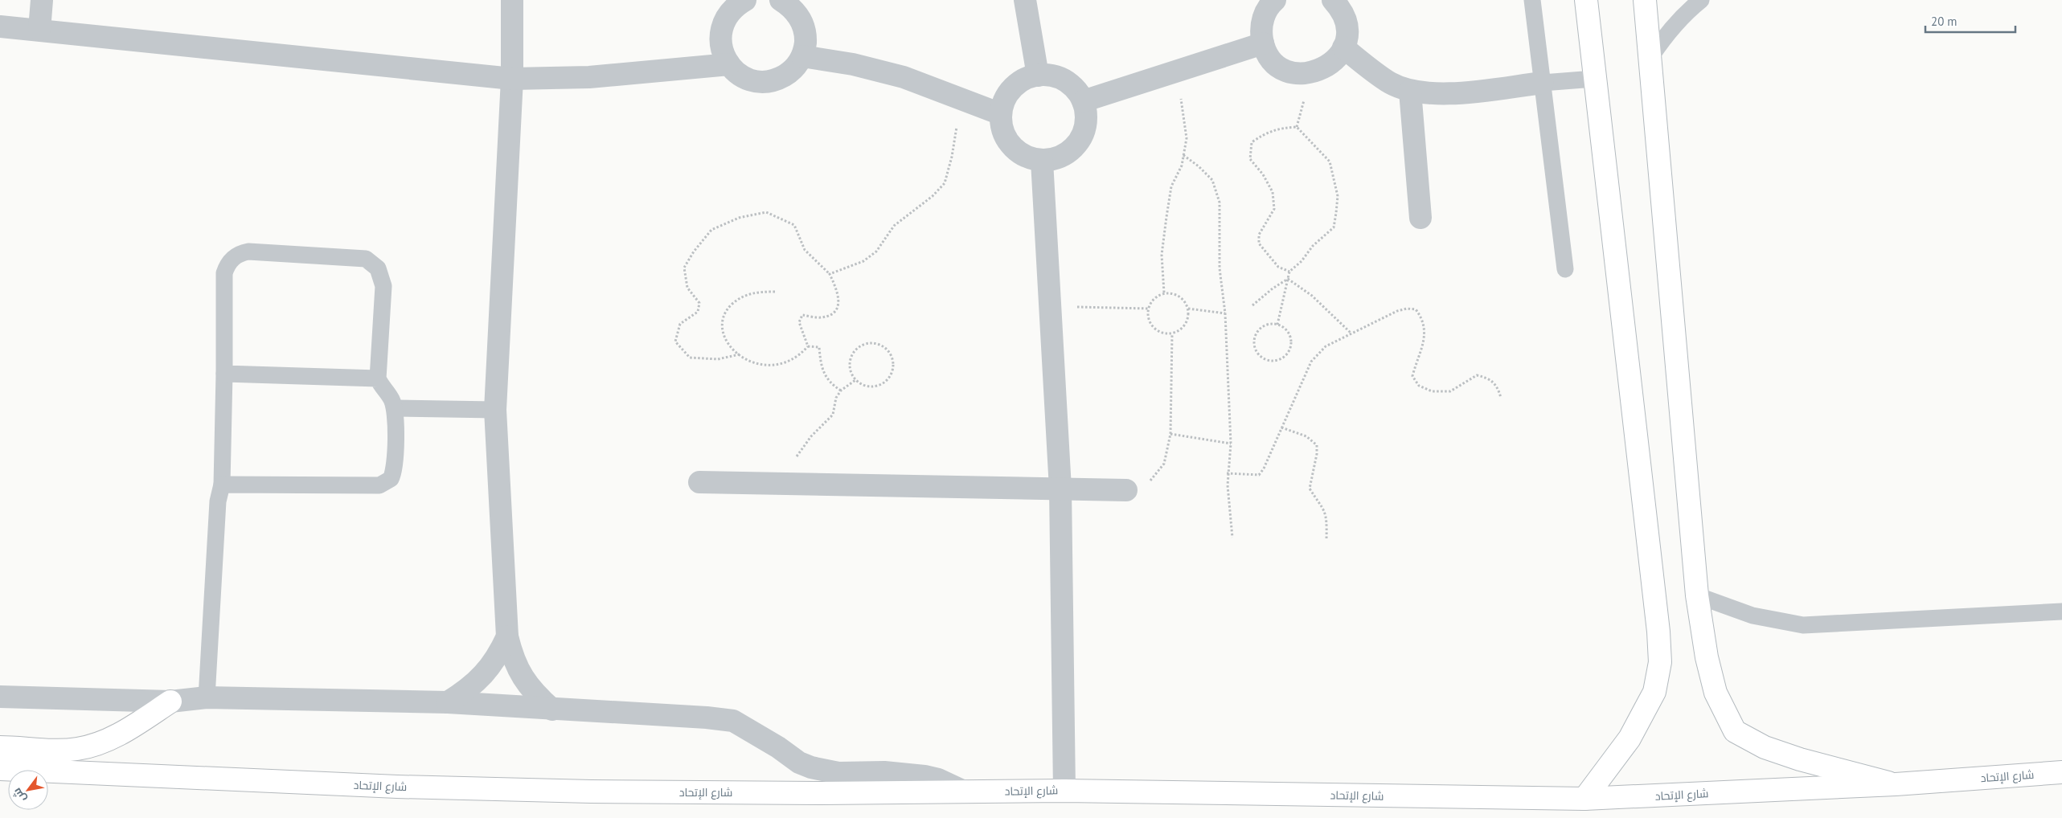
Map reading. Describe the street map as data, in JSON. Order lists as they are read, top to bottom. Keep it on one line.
{"streets":{"main road":["شارع الإتحاد"]},"scale_bar":"20 m","north":"bottom left"}
